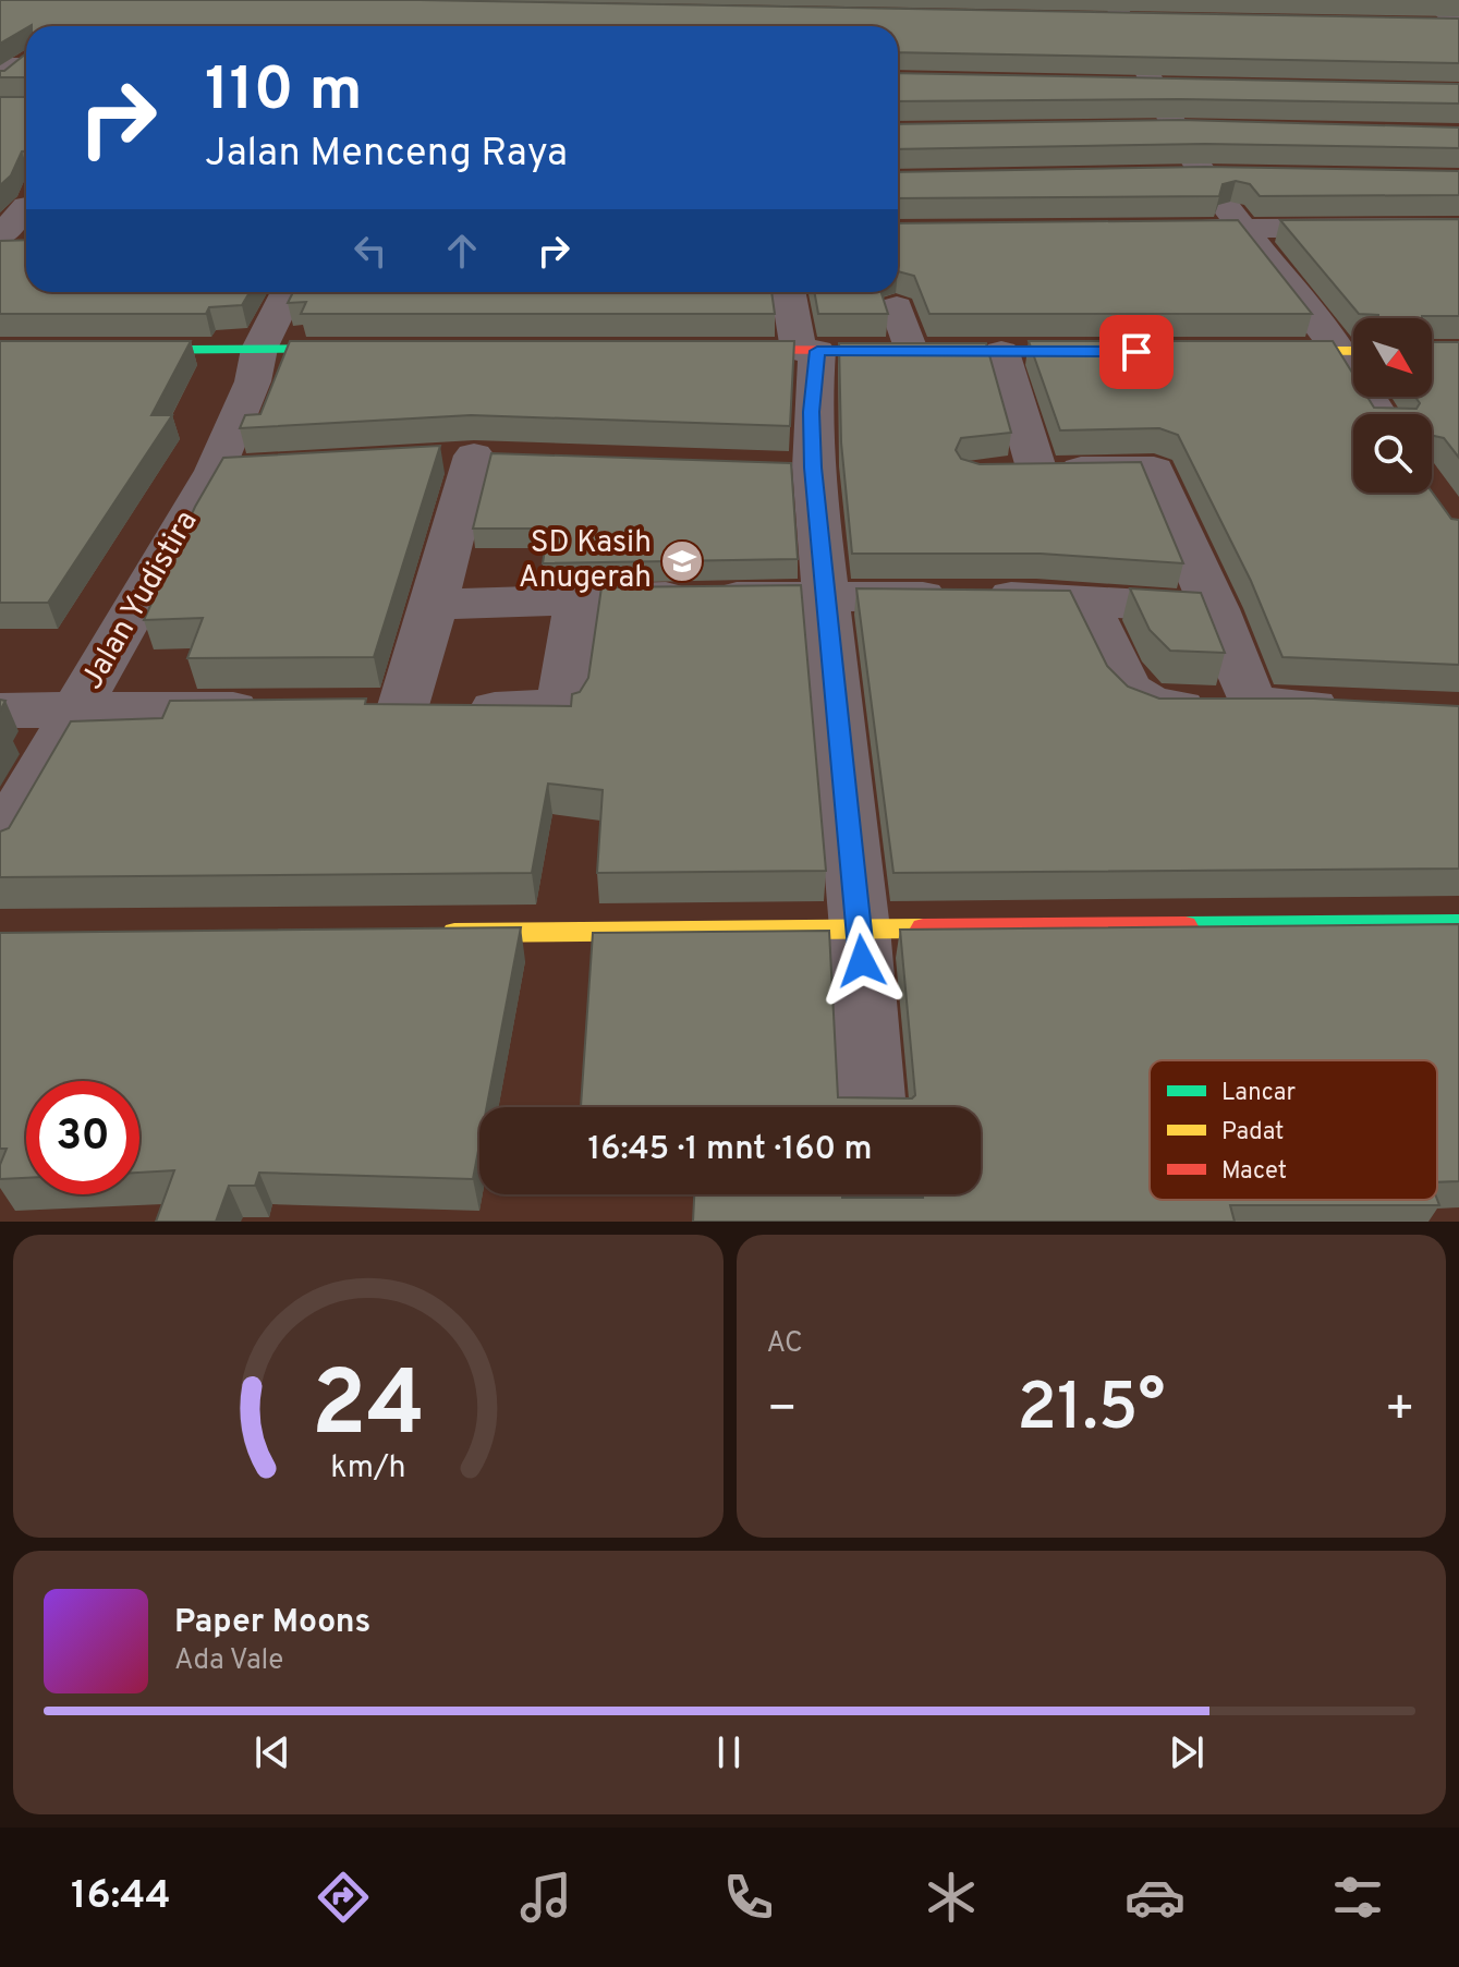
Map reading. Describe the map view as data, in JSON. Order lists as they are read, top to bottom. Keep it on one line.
{"streets":{"street":["Jalan Yudistira"]},"places":{"school or university":["SD Kasih Anugerah"]},"legend":["Lancar","Padat","Macet"],"north":"bottom right","page":{"turn":["110 m","Jalan Menceng Raya"],"limit":"30","trip":"16:45 · 1 mnt · 160 m","tile":"AC","heat":["−","21.5°","+"],"song":["Paper Moons","Ada Vale"],"tabs":"16:44","gauge":["24","km/h"]}}
